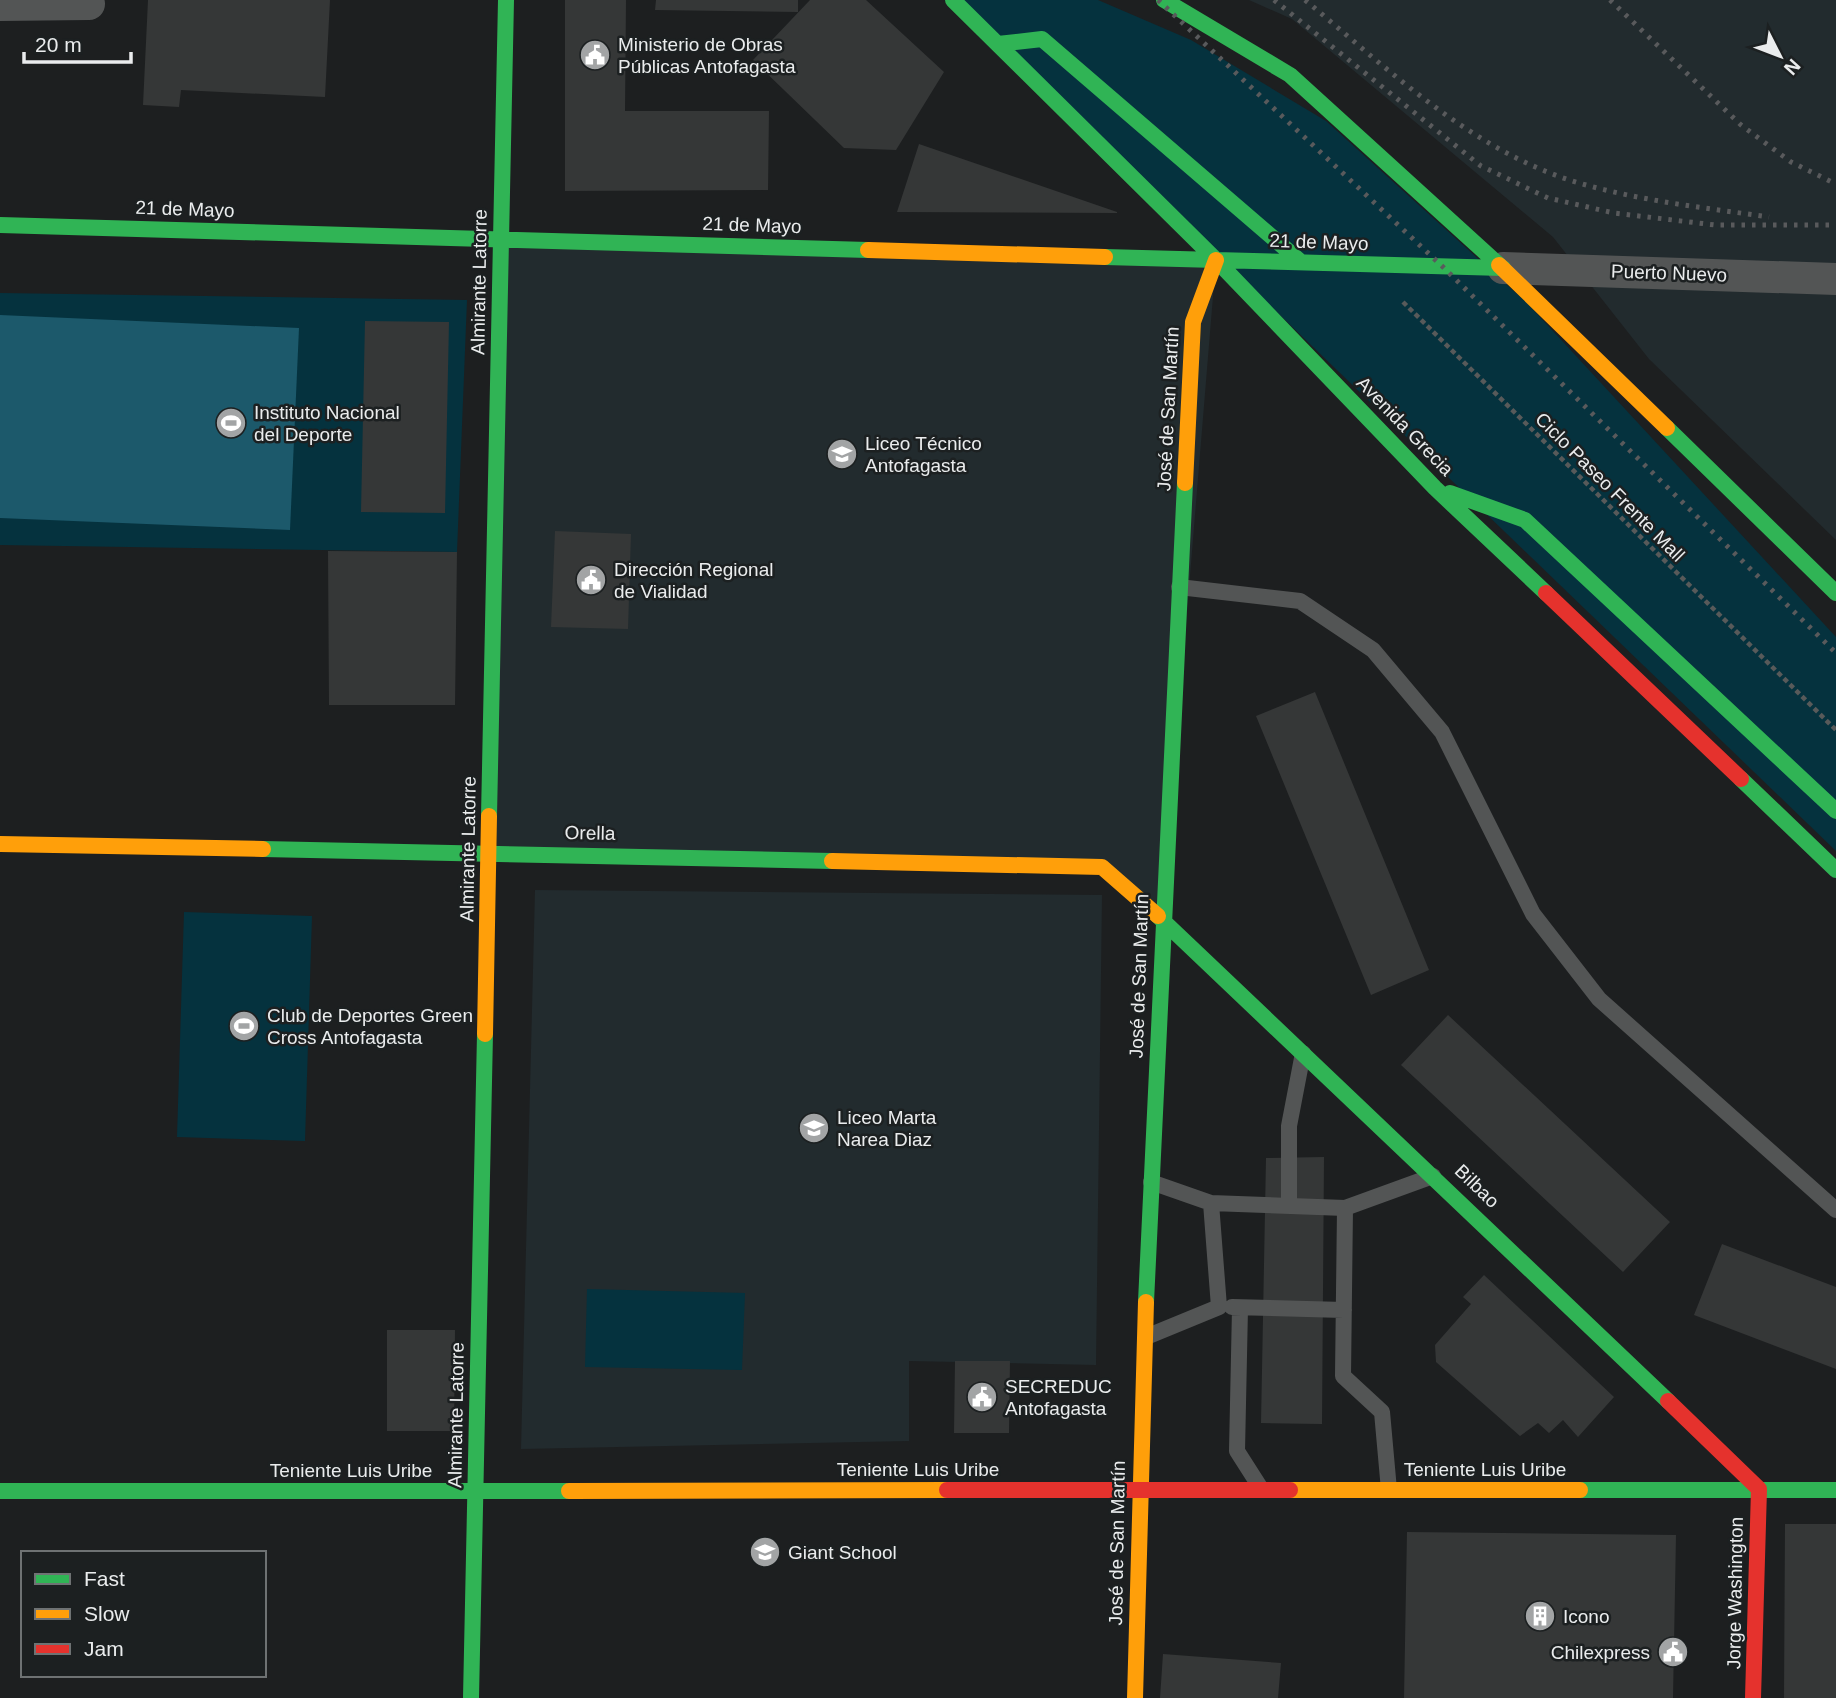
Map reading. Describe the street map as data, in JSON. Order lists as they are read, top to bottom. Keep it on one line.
{"streets":{"main road":["21 de Mayo","Almirante Latorre","José de San Martín","Avenida Grecia","Orella","Bilbao","Teniente Luis Uribe","Jorge Washington"],"street":["Puerto Nuevo"],"path":["Ciclo Paseo Frente Mall"]},"crossings":[["21 de Mayo","Puerto Nuevo"],["21 de Mayo","Almirante Latorre"],["21 de Mayo","José de San Martín"],["21 de Mayo","Avenida Grecia"],["21 de Mayo","Ciclo Paseo Frente Mall"],["Almirante Latorre","Orella"],["Almirante Latorre","Teniente Luis Uribe"],["José de San Martín","Avenida Grecia"],["José de San Martín","Orella"],["José de San Martín","Bilbao"],["José de San Martín","Teniente Luis Uribe"],["Orella","Bilbao"],["Bilbao","Teniente Luis Uribe"],["Bilbao","Jorge Washington"],["Teniente Luis Uribe","Jorge Washington"]],"places":{"public building":["Ministerio de Obras Públicas Antofagasta","Dirección Regional de Vialidad","SECREDUC Antofagasta","Chilexpress"],"sports":["Instituto Nacional del Deporte","Club de Deportes Green Cross Antofagasta"],"school or university":["Liceo Técnico Antofagasta","Liceo Marta Narea Diaz","Giant School"],"building":["Icono"]},"legend":["Fast","Slow","Jam"],"scale_bar":"20 m","north":"bottom right"}
